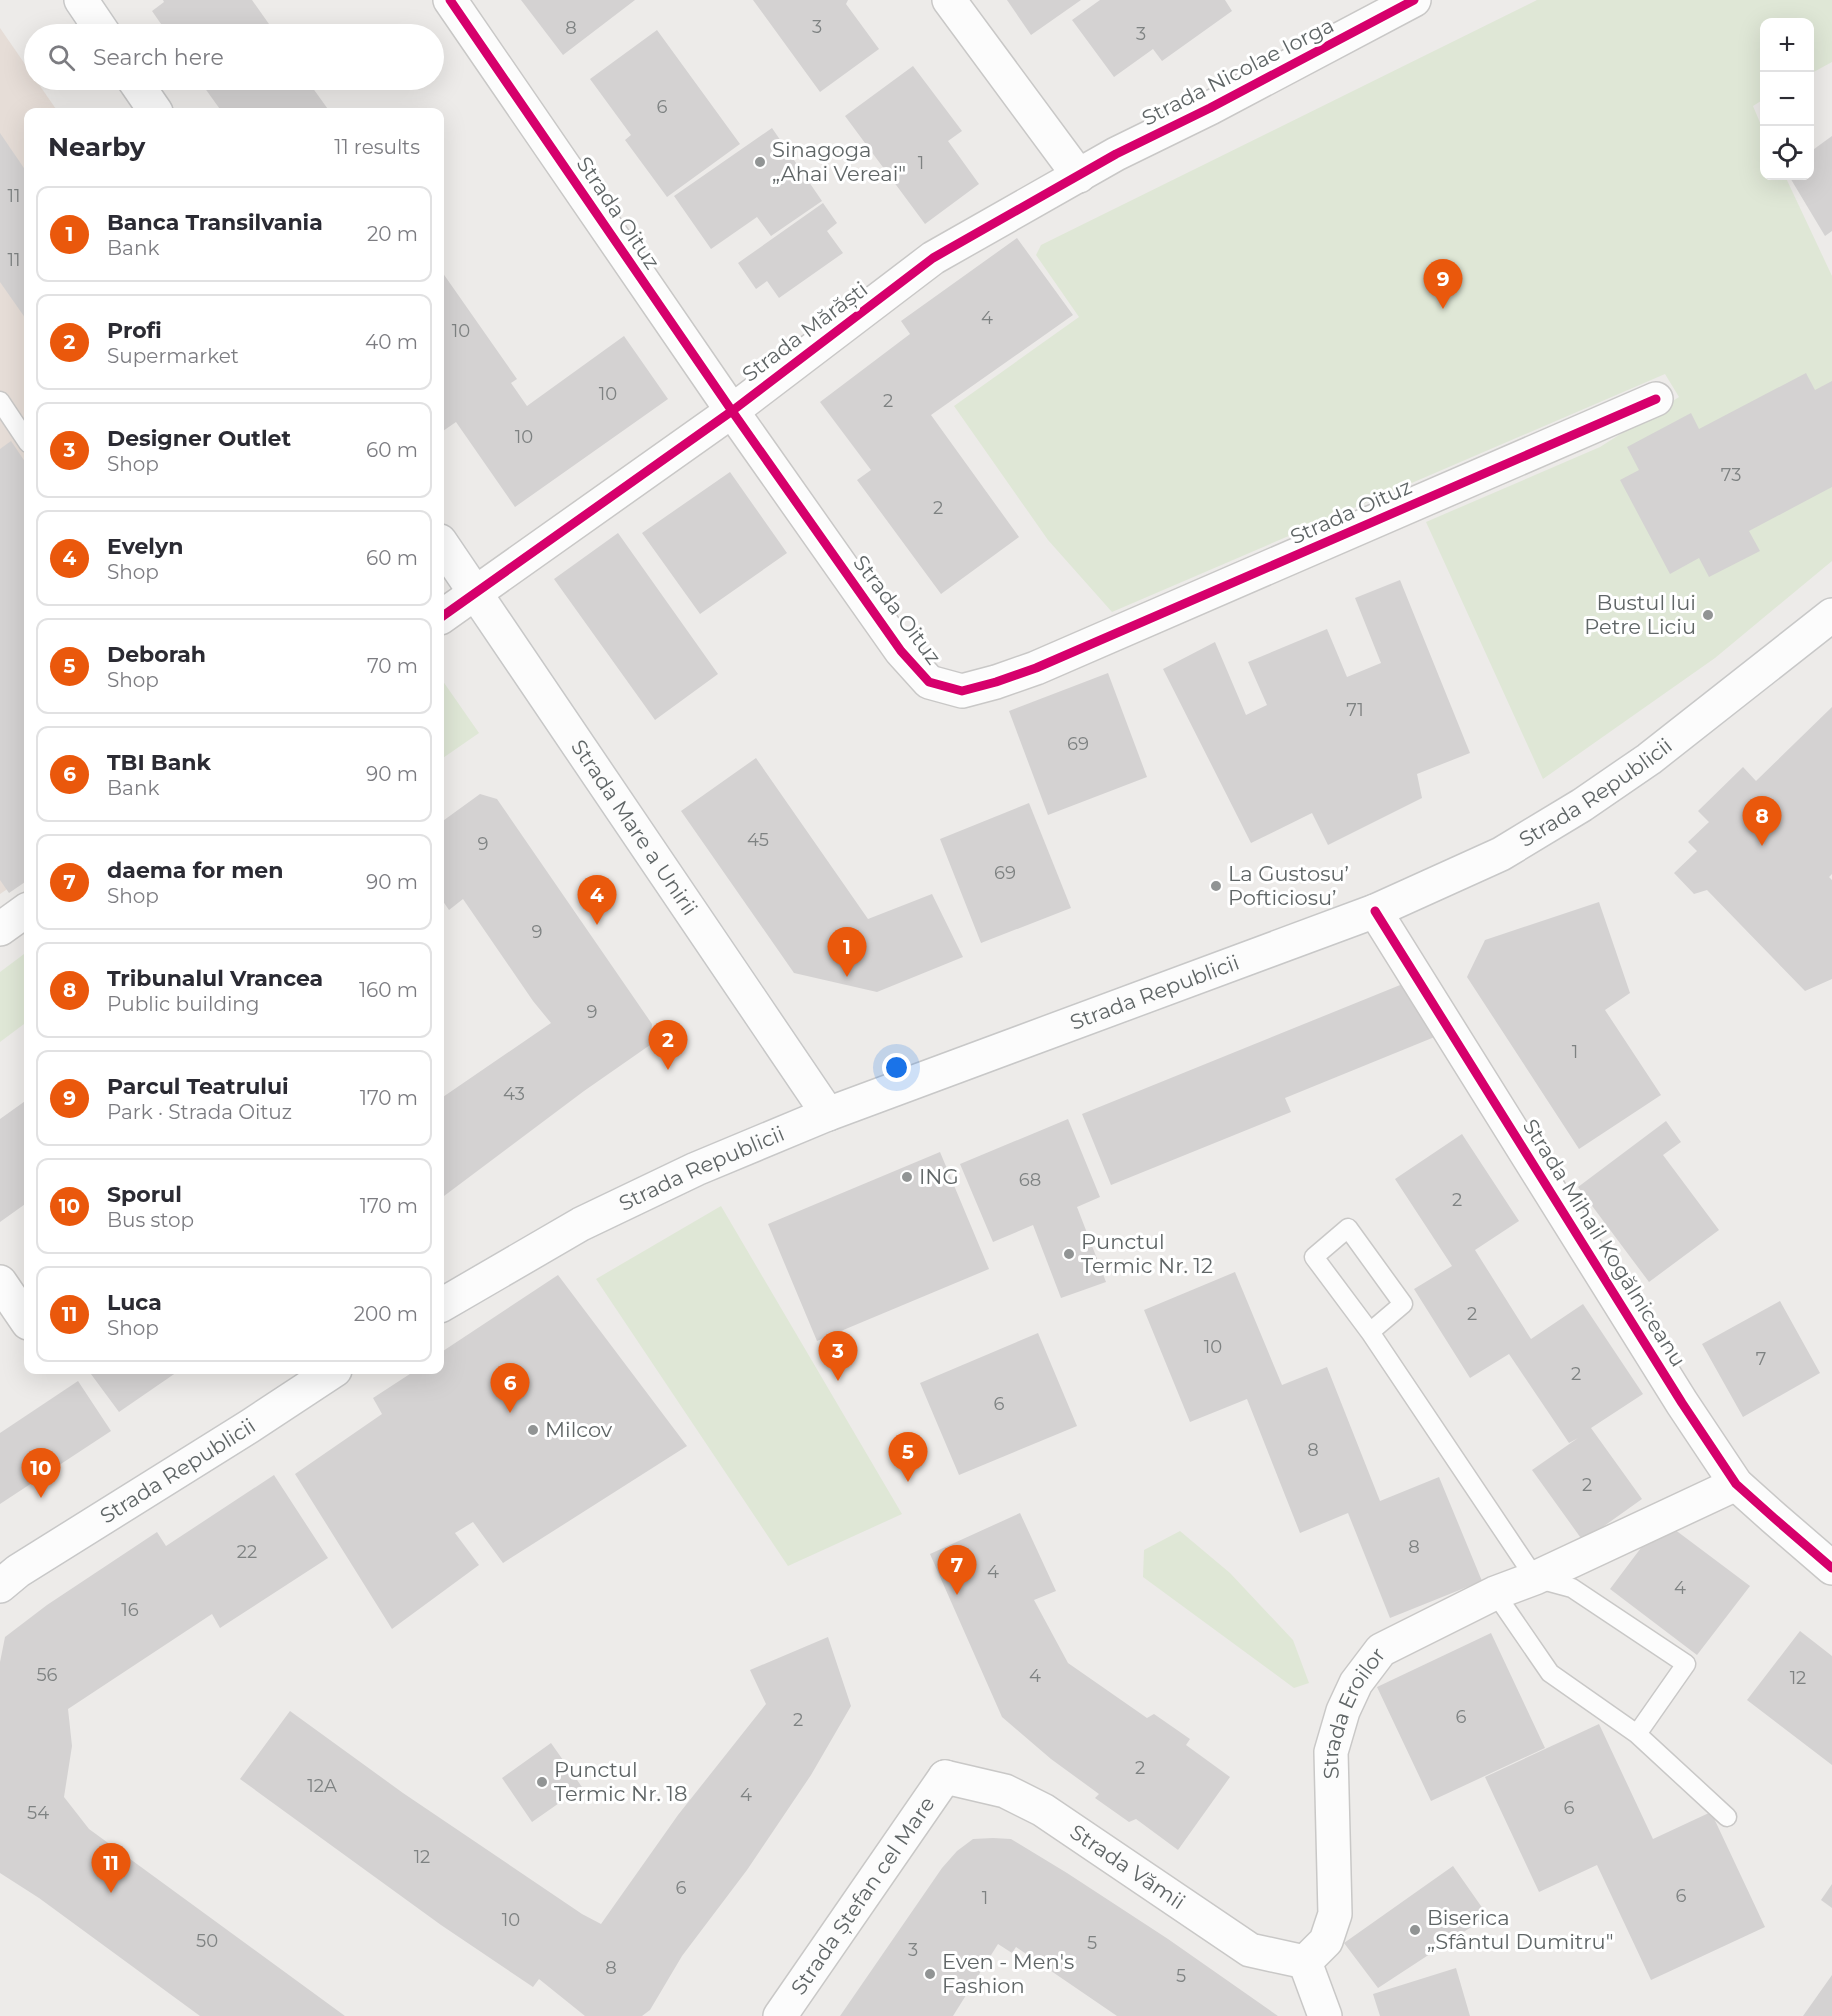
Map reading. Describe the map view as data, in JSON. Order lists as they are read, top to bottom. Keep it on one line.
{"streets":{"street":["Strada Nicolae Iorga","Strada Oituz","Strada Mărăști","Strada Republicii","Strada Mare a Unirii","Strada Mihail Kogălniceanu","Strada Eroilor","Strada Vămii","Strada Ștefan cel Mare"]},"crossings":[["Strada Nicolae Iorga","Strada Mărăști"],["Strada Oituz","Strada Mărăști"],["Strada Mărăști","Strada Mare a Unirii"],["Strada Republicii","Strada Mare a Unirii"],["Strada Republicii","Strada Mihail Kogălniceanu"],["Strada Mihail Kogălniceanu","Strada Eroilor"],["Strada Eroilor","Strada Vămii"],["Strada Vămii","Strada Ștefan cel Mare"]],"places":["Sinagoga „Ahai Vereai\"","Bustul lui Petre Liciu","La Gustosu’ Pofticiosu’","ING","Punctul Termic Nr. 12","Milcov","Punctul Termic Nr. 18","Biserica „Sfântul Dumitru\"","Even - Men's Fashion"],"house_numbers":["3","8","3","6","1","11","11","4","10","10","2","10","73","2","71","69","45","9","69","9","9","1","43","68","2","2","10","7","2","6","8","2","8","22","4","4","16","56","4","12","6","2","2","12A","4","6","54","12","6","6","1","10","50","5","3","8","5"],"page":{"map_buttons":["+","−"],"search":"Search here","heading":["Nearby","11 results"],"list":[{"mark":"1","name":"Banca Transilvania","note":"Bank","value":"20 m"},{"mark":"2","name":"Profi","note":"Supermarket","value":"40 m"},{"mark":"3","name":"Designer Outlet","note":"Shop","value":"60 m"},{"mark":"4","name":"Evelyn","note":"Shop","value":"60 m"},{"mark":"5","name":"Deborah","note":"Shop","value":"70 m"},{"mark":"6","name":"TBI Bank","note":"Bank","value":"90 m"},{"mark":"7","name":"daema for men","note":"Shop","value":"90 m"},{"mark":"8","name":"Tribunalul Vrancea","note":"Public building","value":"160 m"},{"mark":"9","name":"Parcul Teatrului","note":"Park · Strada Oituz","value":"170 m"},{"mark":"10","name":"Sporul","note":"Bus stop","value":"170 m"},{"mark":"11","name":"Luca","note":"Shop","value":"200 m"}],"pins":["9","8","4","1","2","3","6","5","10","7","11"]}}
